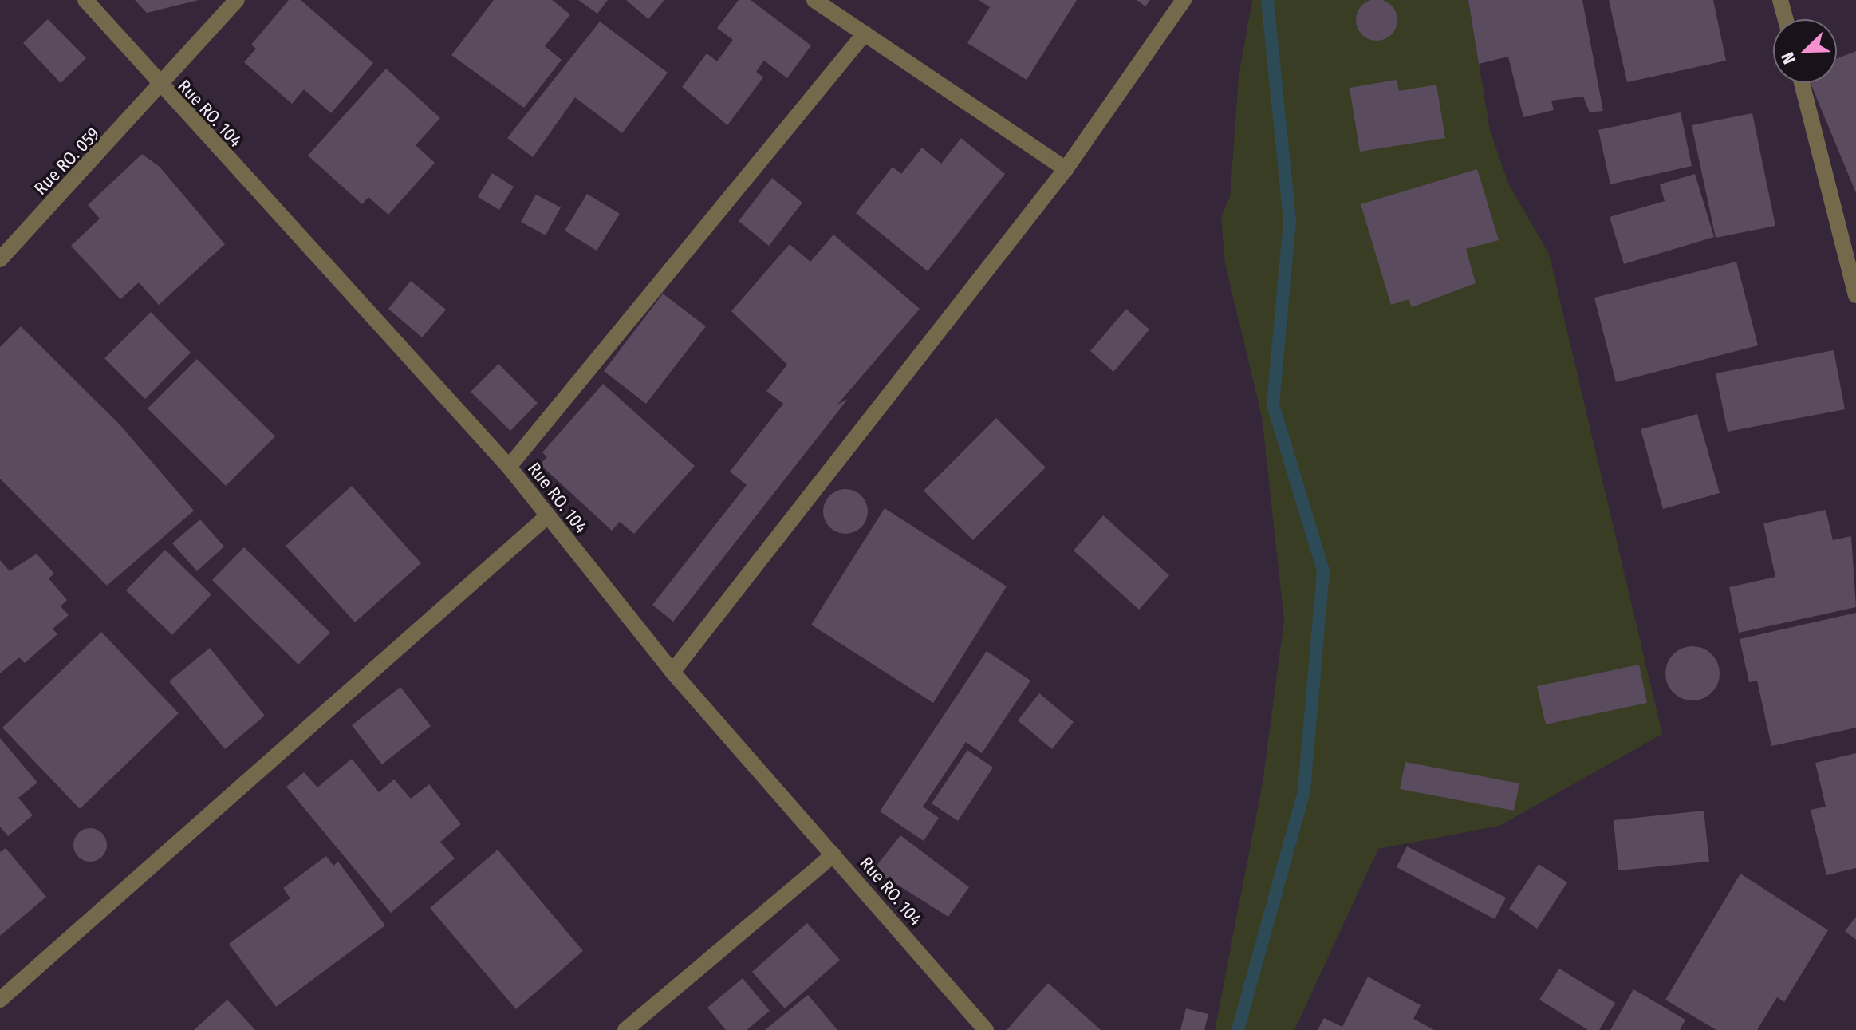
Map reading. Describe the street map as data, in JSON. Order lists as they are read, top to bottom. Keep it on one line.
{"streets":{"street":["Rue RO. 104","Rue RO. 059"]},"crossings":[["Rue RO. 104","Rue RO. 059"]],"north":"bottom left"}
